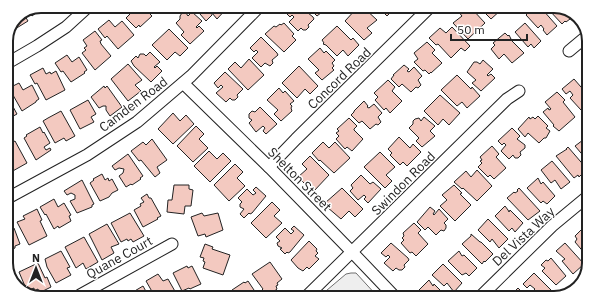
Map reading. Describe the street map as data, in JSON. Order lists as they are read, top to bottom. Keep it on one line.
{"streets":{"street":["Concord Road","Camden Road","Shelton Street","Swindon Road","Del Vista Way","Quane Court"]},"crossings":[["Concord Road","Shelton Street"],["Camden Road","Shelton Street"],["Shelton Street","Swindon Road"]],"scale_bar":"50 m","north":"top"}
